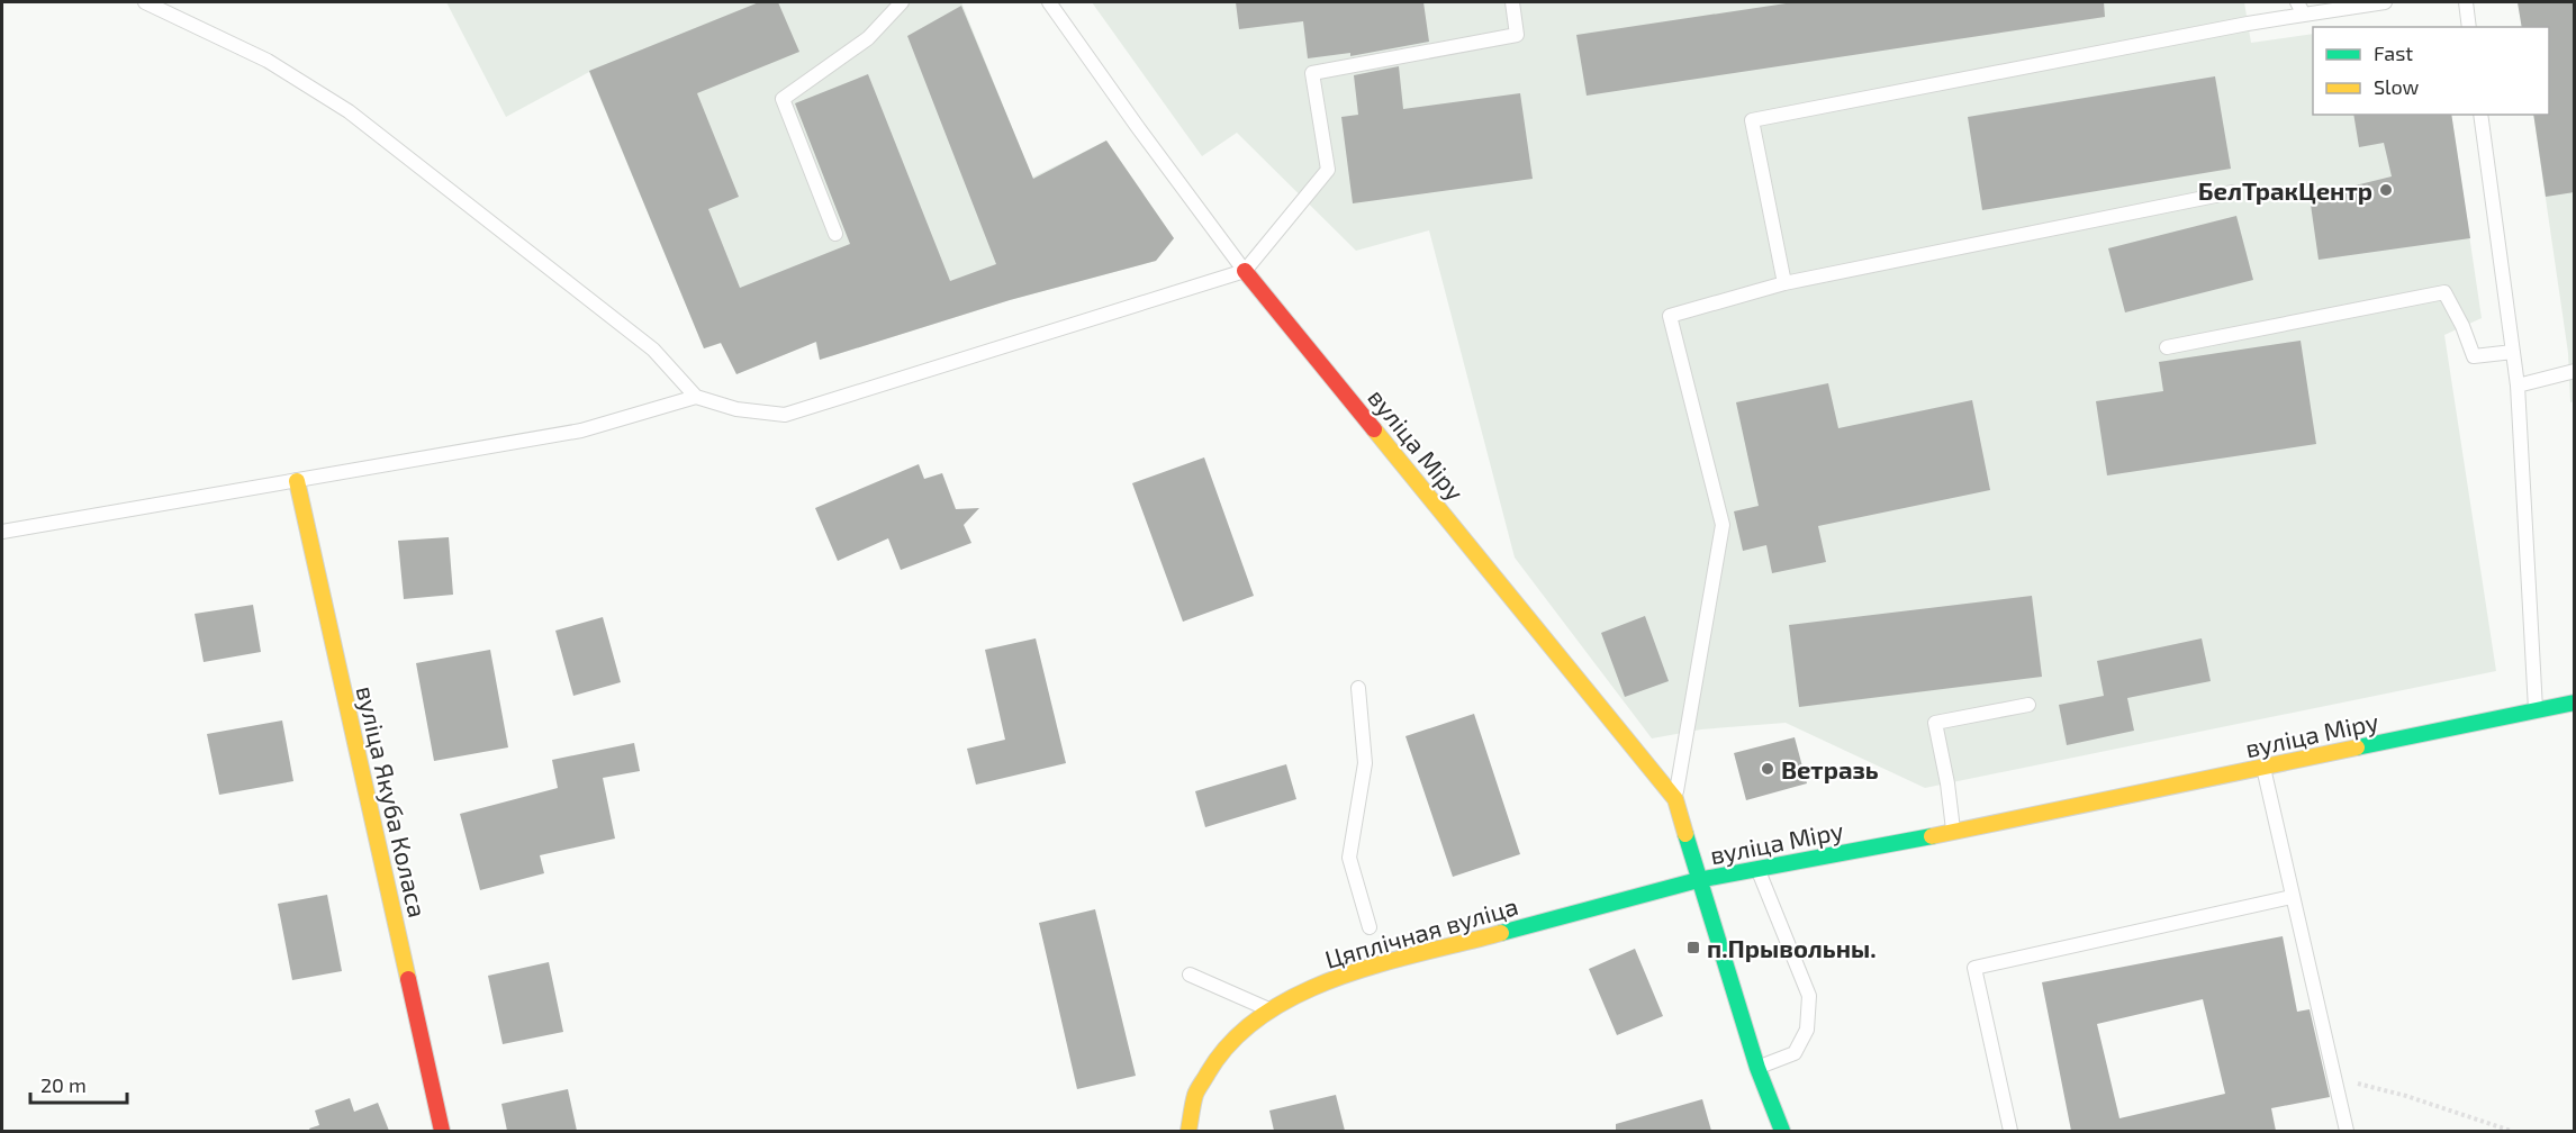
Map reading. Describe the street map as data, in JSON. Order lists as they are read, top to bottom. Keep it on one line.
{"streets":{"street":["вуліца Міру","вуліца Якуба Коласа","Цяплічная вуліца"]},"crossings":[["вуліца Міру","Цяплічная вуліца"]],"places":{"other":["БелТракЦентр","Ветразь"],"transit":["п.Прывольны."]},"legend":["Fast","Slow"],"scale_bar":"20 m"}
